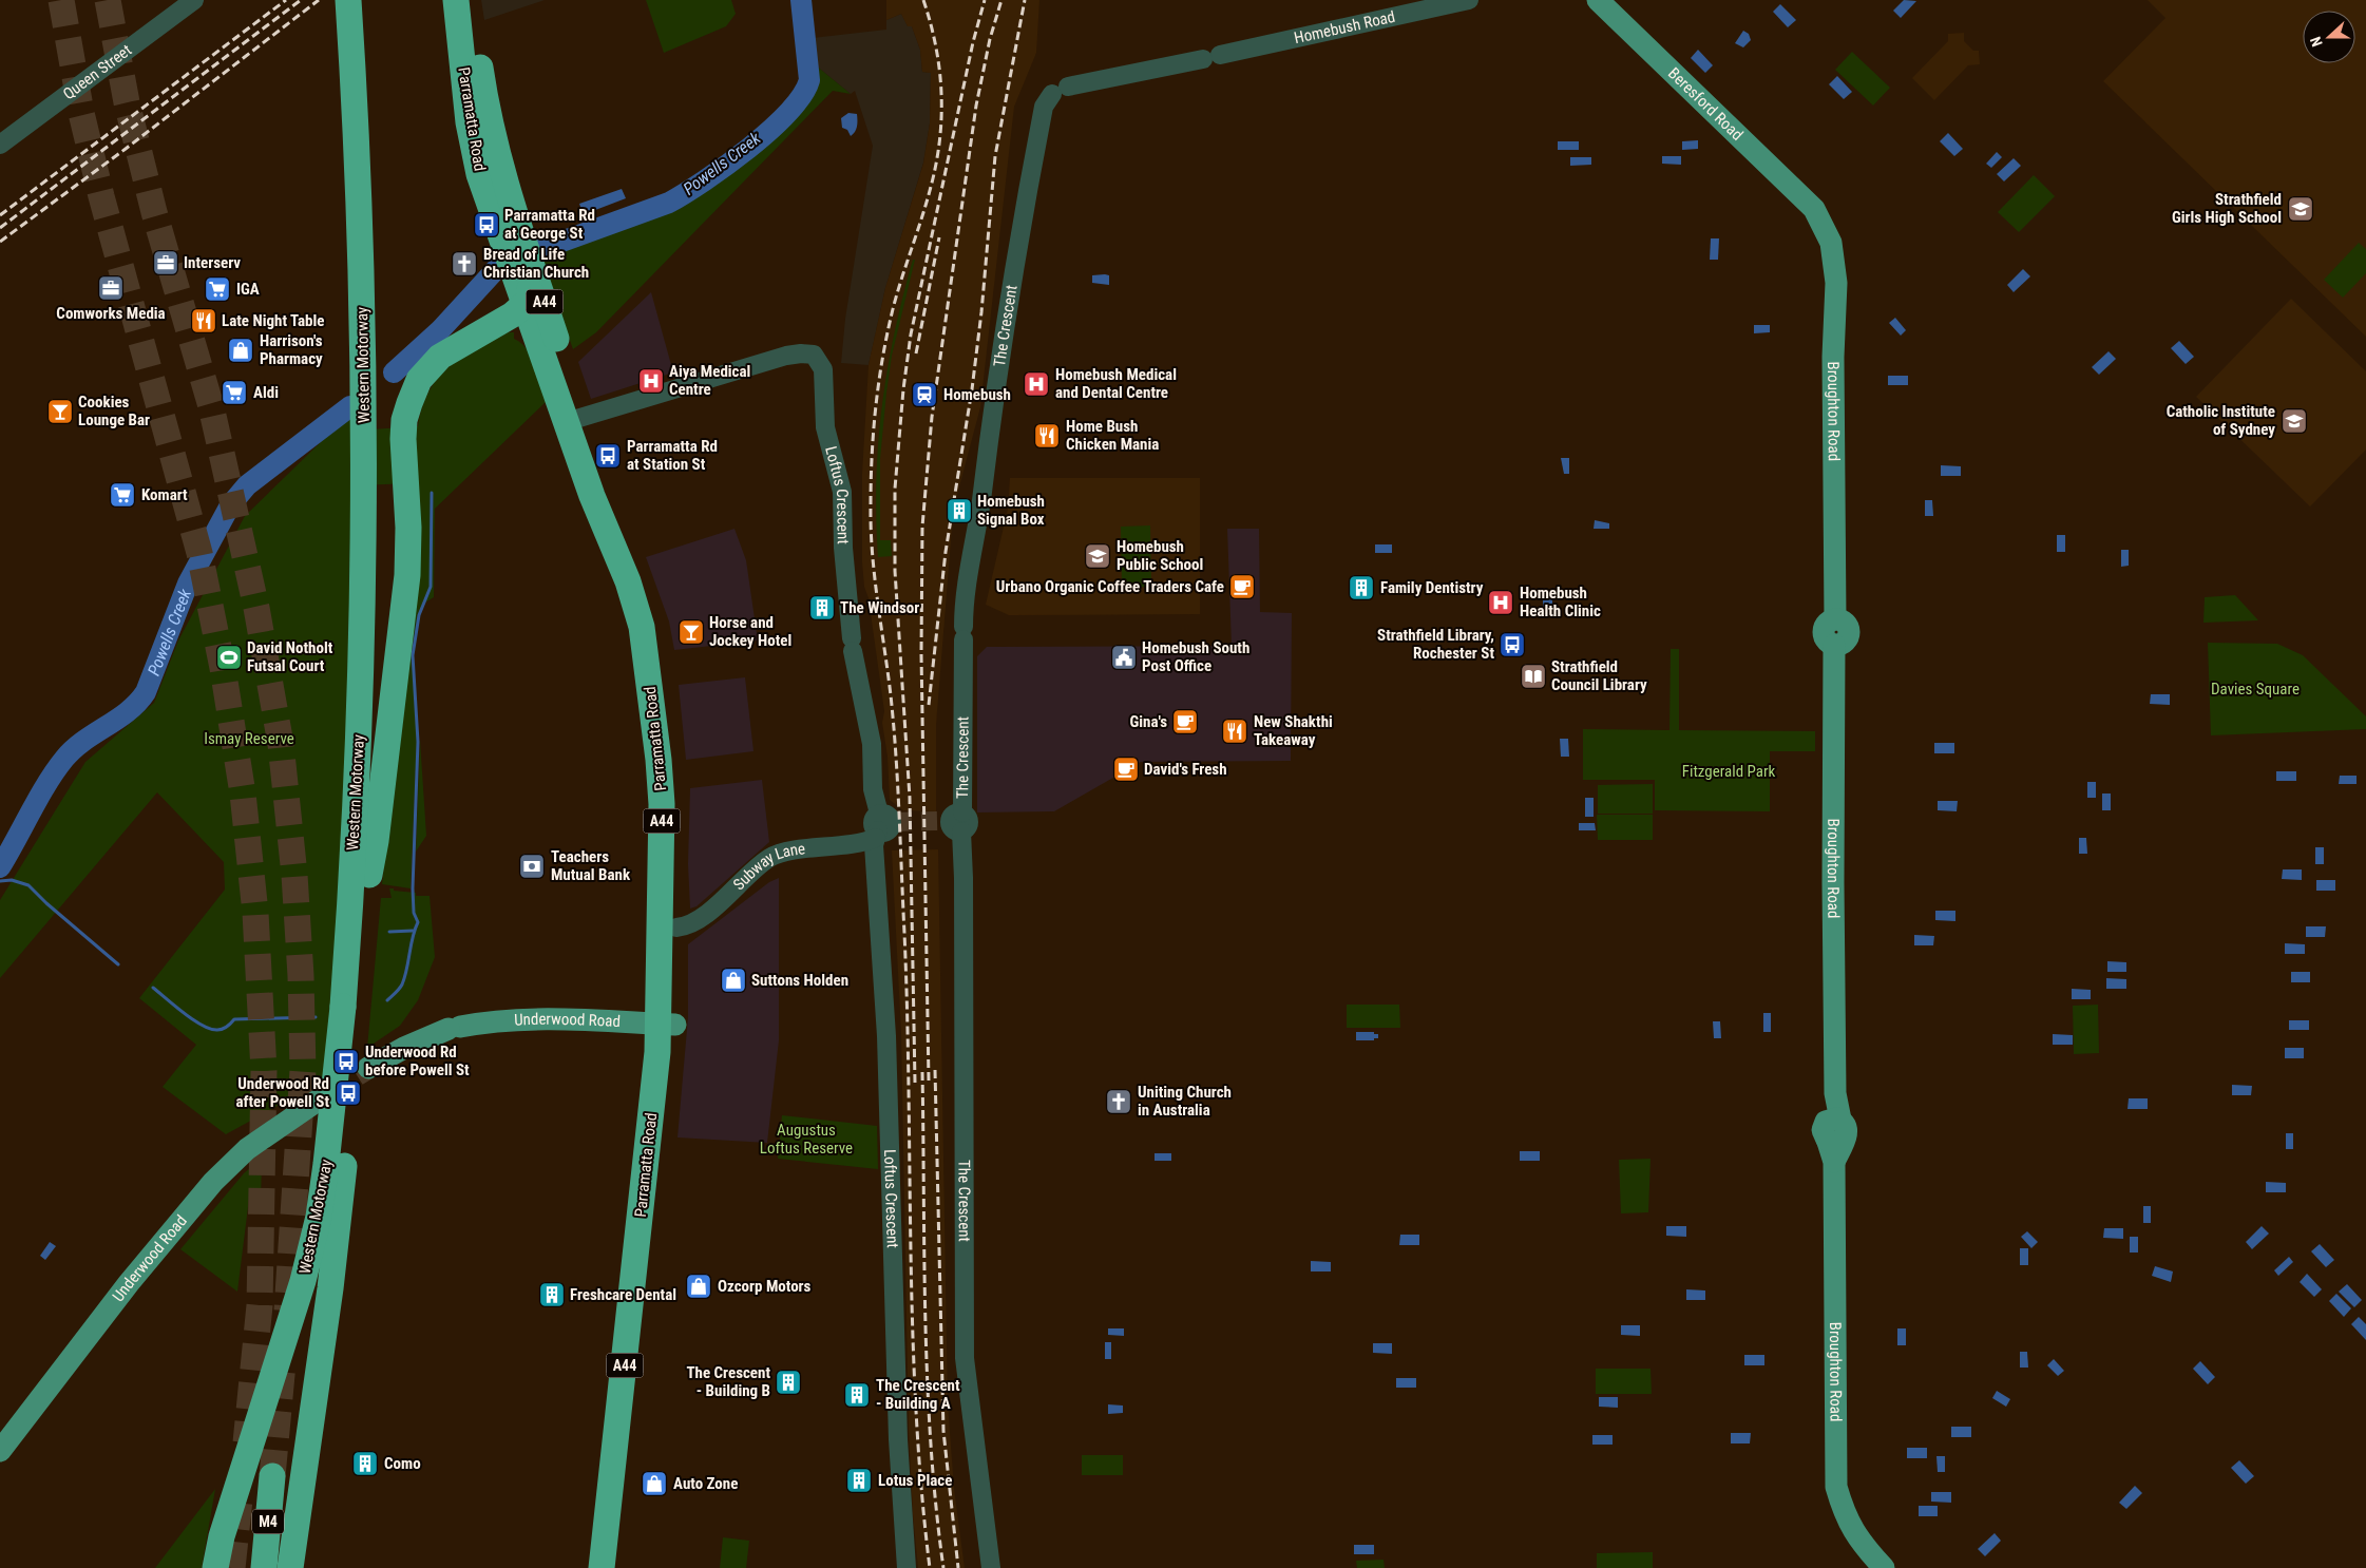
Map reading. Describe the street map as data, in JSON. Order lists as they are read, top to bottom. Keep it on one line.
{"streets":{"highway":["Parramatta Road","A44","Western Motorway","M4"],"main road":["Beresford Road","Broughton Road","Underwood Road"],"street":["Homebush Road","Queen Street","The Crescent","Loftus Crescent","Subway Lane"]},"crossings":[["Homebush Road","The Crescent"],["Beresford Road","Broughton Road"],["Parramatta Road","Loftus Crescent"],["Parramatta Road","Subway Lane"],["Parramatta Road","Underwood Road"],["Loftus Crescent","Subway Lane"]],"water":["Powells Creek"],"parks":["Davies Square","Ismay Reserve","Fitzgerald Park","Augustus Loftus Reserve"],"places":{"school or university":["Strathfield Girls High School","Catholic Institute of Sydney","Homebush Public School"],"bus stop":["Parramatta Rd at George St","Parramatta Rd at Station St","Strathfield Library, Rochester St","Underwood Rd before Powell St","Underwood Rd after Powell St"],"office":["Interserv","Comworks Media"],"church":["Bread of Life Christian Church","Uniting Church in Australia"],"supermarket":["IGA","Aldi","Komart"],"restaurant":["Late Night Table","Home Bush Chicken Mania","New Shakthi Takeaway"],"shop":["Harrison's Pharmacy","Suttons Holden","Ozcorp Motors","Auto Zone"],"hospital":["Aiya Medical Centre","Homebush Medical and Dental Centre","Homebush Health Clinic"],"station":["Homebush"],"bar":["Cookies Lounge Bar","Horse and Jockey Hotel"],"building":["Homebush Signal Box","Family Dentistry","The Windsor","Freshcare Dental","The Crescent - Building B","The Crescent - Building A","Como","Lotus Place"],"cafe":["Urbano Organic Coffee Traders Cafe","Gina's","David's Fresh"],"sports":["David Notholt Futsal Court"],"public building":["Homebush South Post Office"],"library":["Strathfield Council Library"],"bank":["Teachers Mutual Bank"]},"north":"left"}
